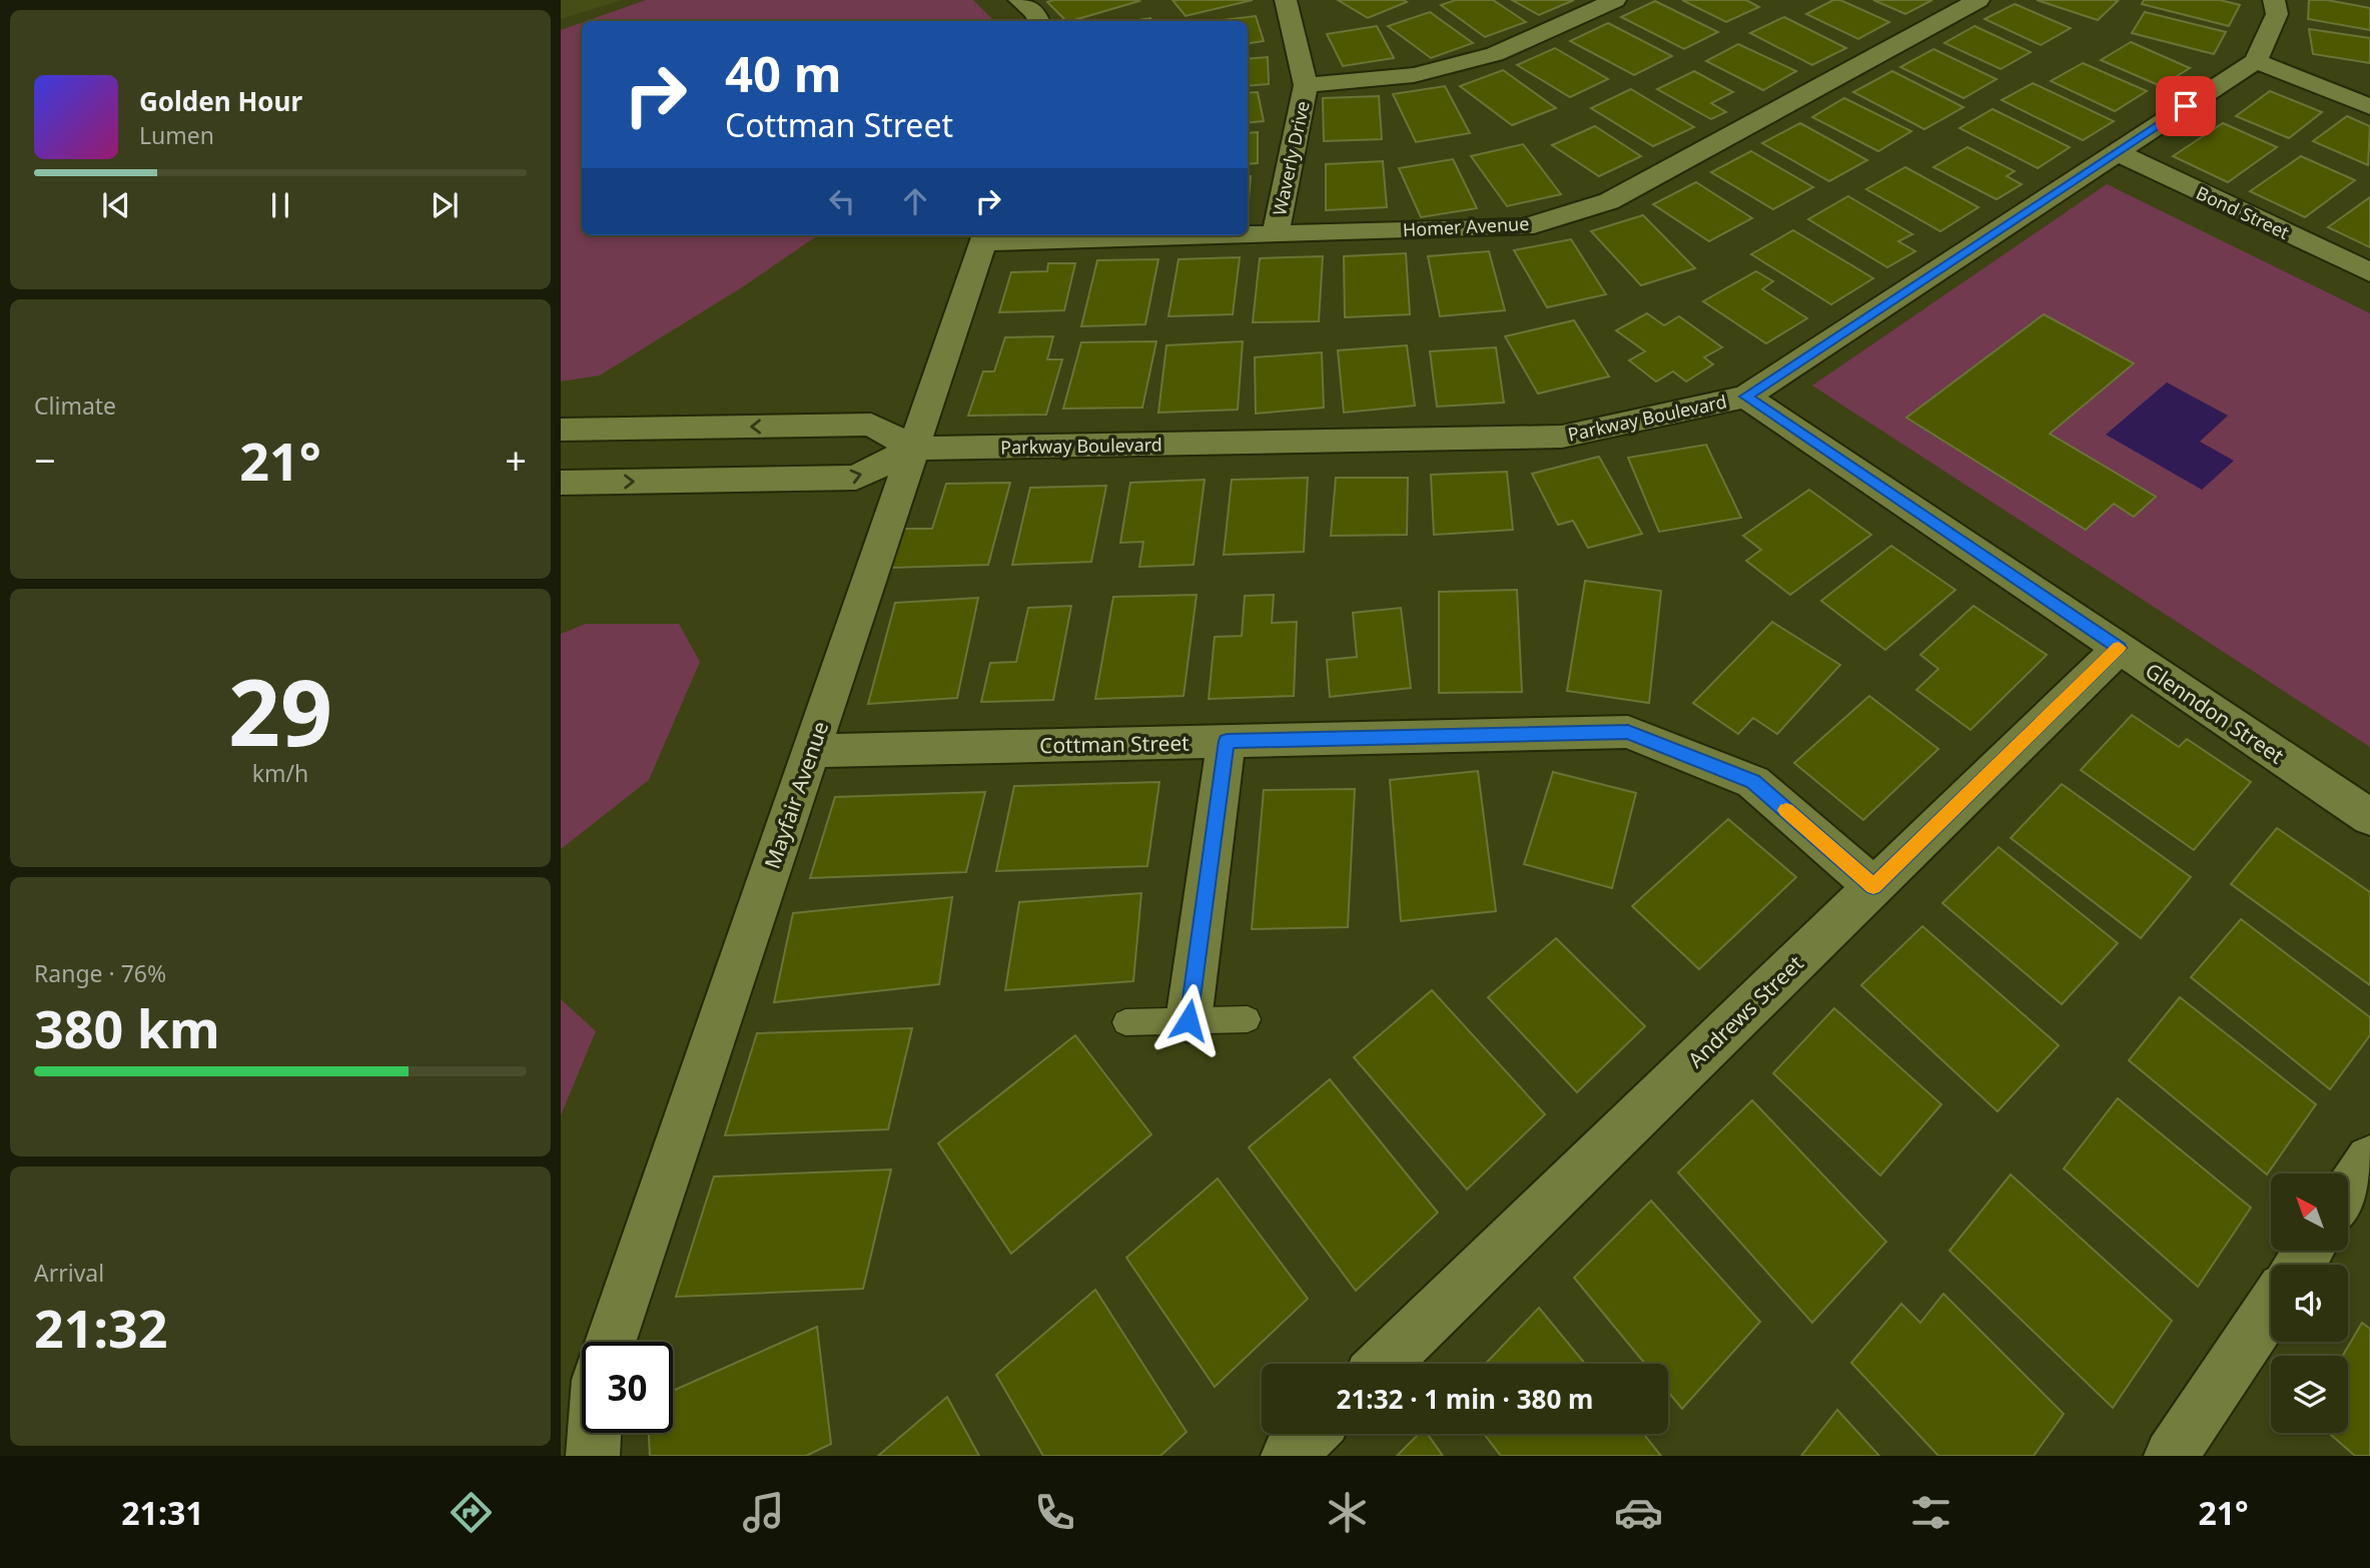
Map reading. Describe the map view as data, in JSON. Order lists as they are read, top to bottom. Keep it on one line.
{"streets":{"street":["Waverly Drive","Bond Street","Homer Avenue","Parkway Boulevard","Glenndon Street","Cottman Street","Mayfair Avenue","Andrews Street"]},"crossings":[["Waverly Drive","Homer Avenue"],["Bond Street","Parkway Boulevard"],["Homer Avenue","Mayfair Avenue"],["Parkway Boulevard","Glenndon Street"],["Parkway Boulevard","Mayfair Avenue"],["Glenndon Street","Andrews Street"],["Cottman Street","Mayfair Avenue"],["Cottman Street","Andrews Street"]],"north":"top left","page":{"turn":["40 m","Cottman Street"],"song":["Golden Hour","Lumen"],"tile":["Climate",["29","km/h"],["Range · 76%","380 km"],["Arrival","21:32"]],"heat":["−","21°","+"],"limit":"30","trip":"21:32 · 1 min · 380 m","tabs":["21:31","21°"]}}
